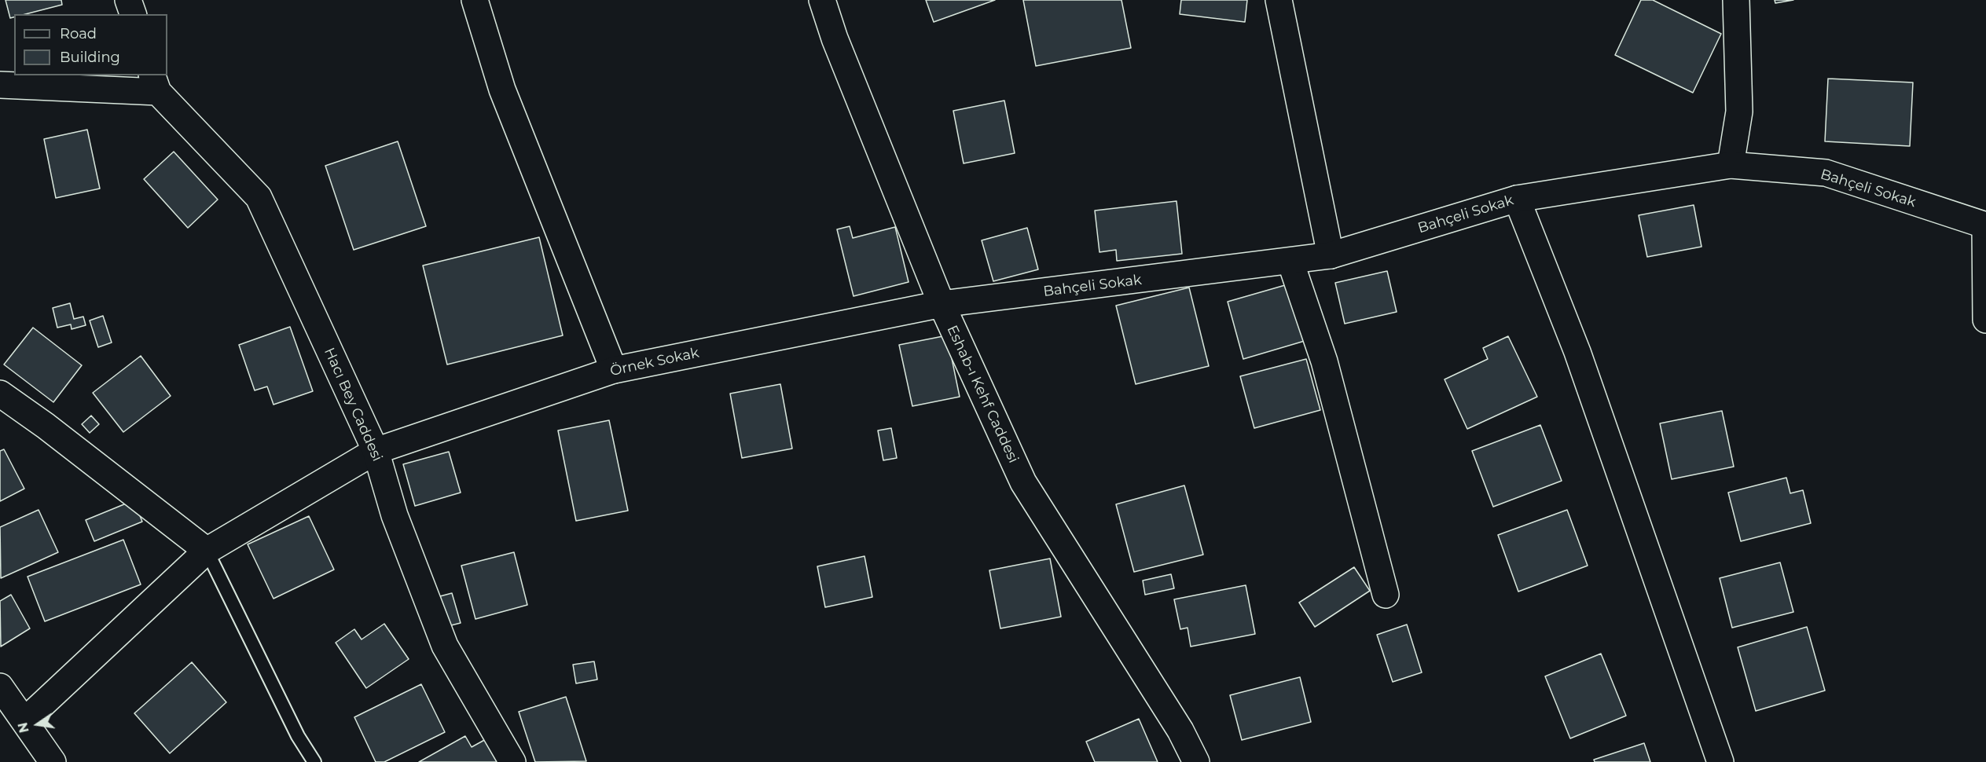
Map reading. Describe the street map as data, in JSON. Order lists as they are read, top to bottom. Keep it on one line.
{"streets":{"street":["Bahçeli Sokak","Örnek Sokak","Eshab-ı Kehf Caddesi","Hacı Bey Caddesi"]},"crossings":[["Bahçeli Sokak","Örnek Sokak"],["Bahçeli Sokak","Eshab-ı Kehf Caddesi"],["Örnek Sokak","Eshab-ı Kehf Caddesi"],["Örnek Sokak","Hacı Bey Caddesi"]],"legend":["Road","Building"],"north":"left"}
